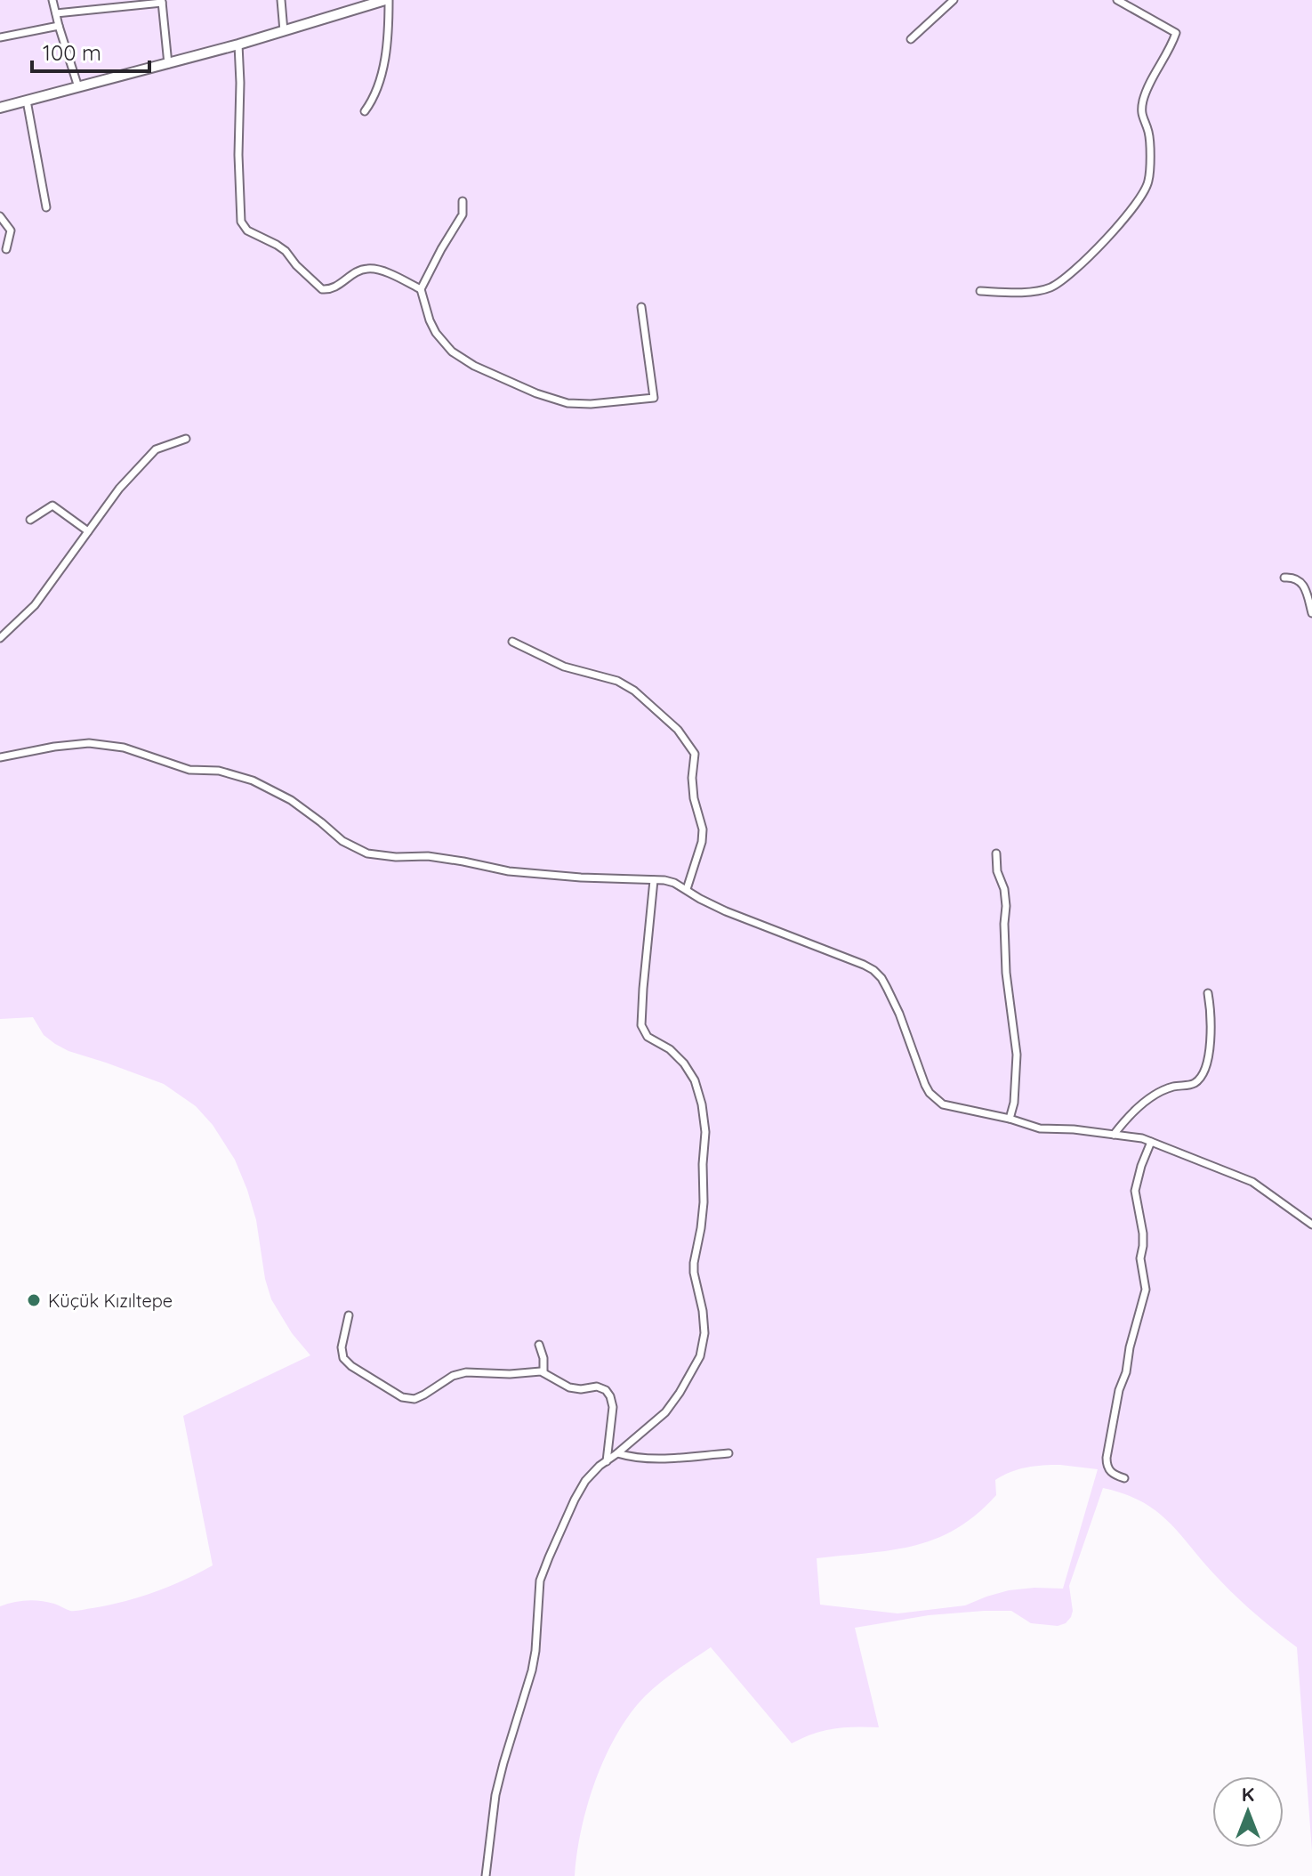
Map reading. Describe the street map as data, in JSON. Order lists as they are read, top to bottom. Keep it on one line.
{"places":["Küçük Kızıltepe"],"scale_bar":"100 m","north":"top"}
